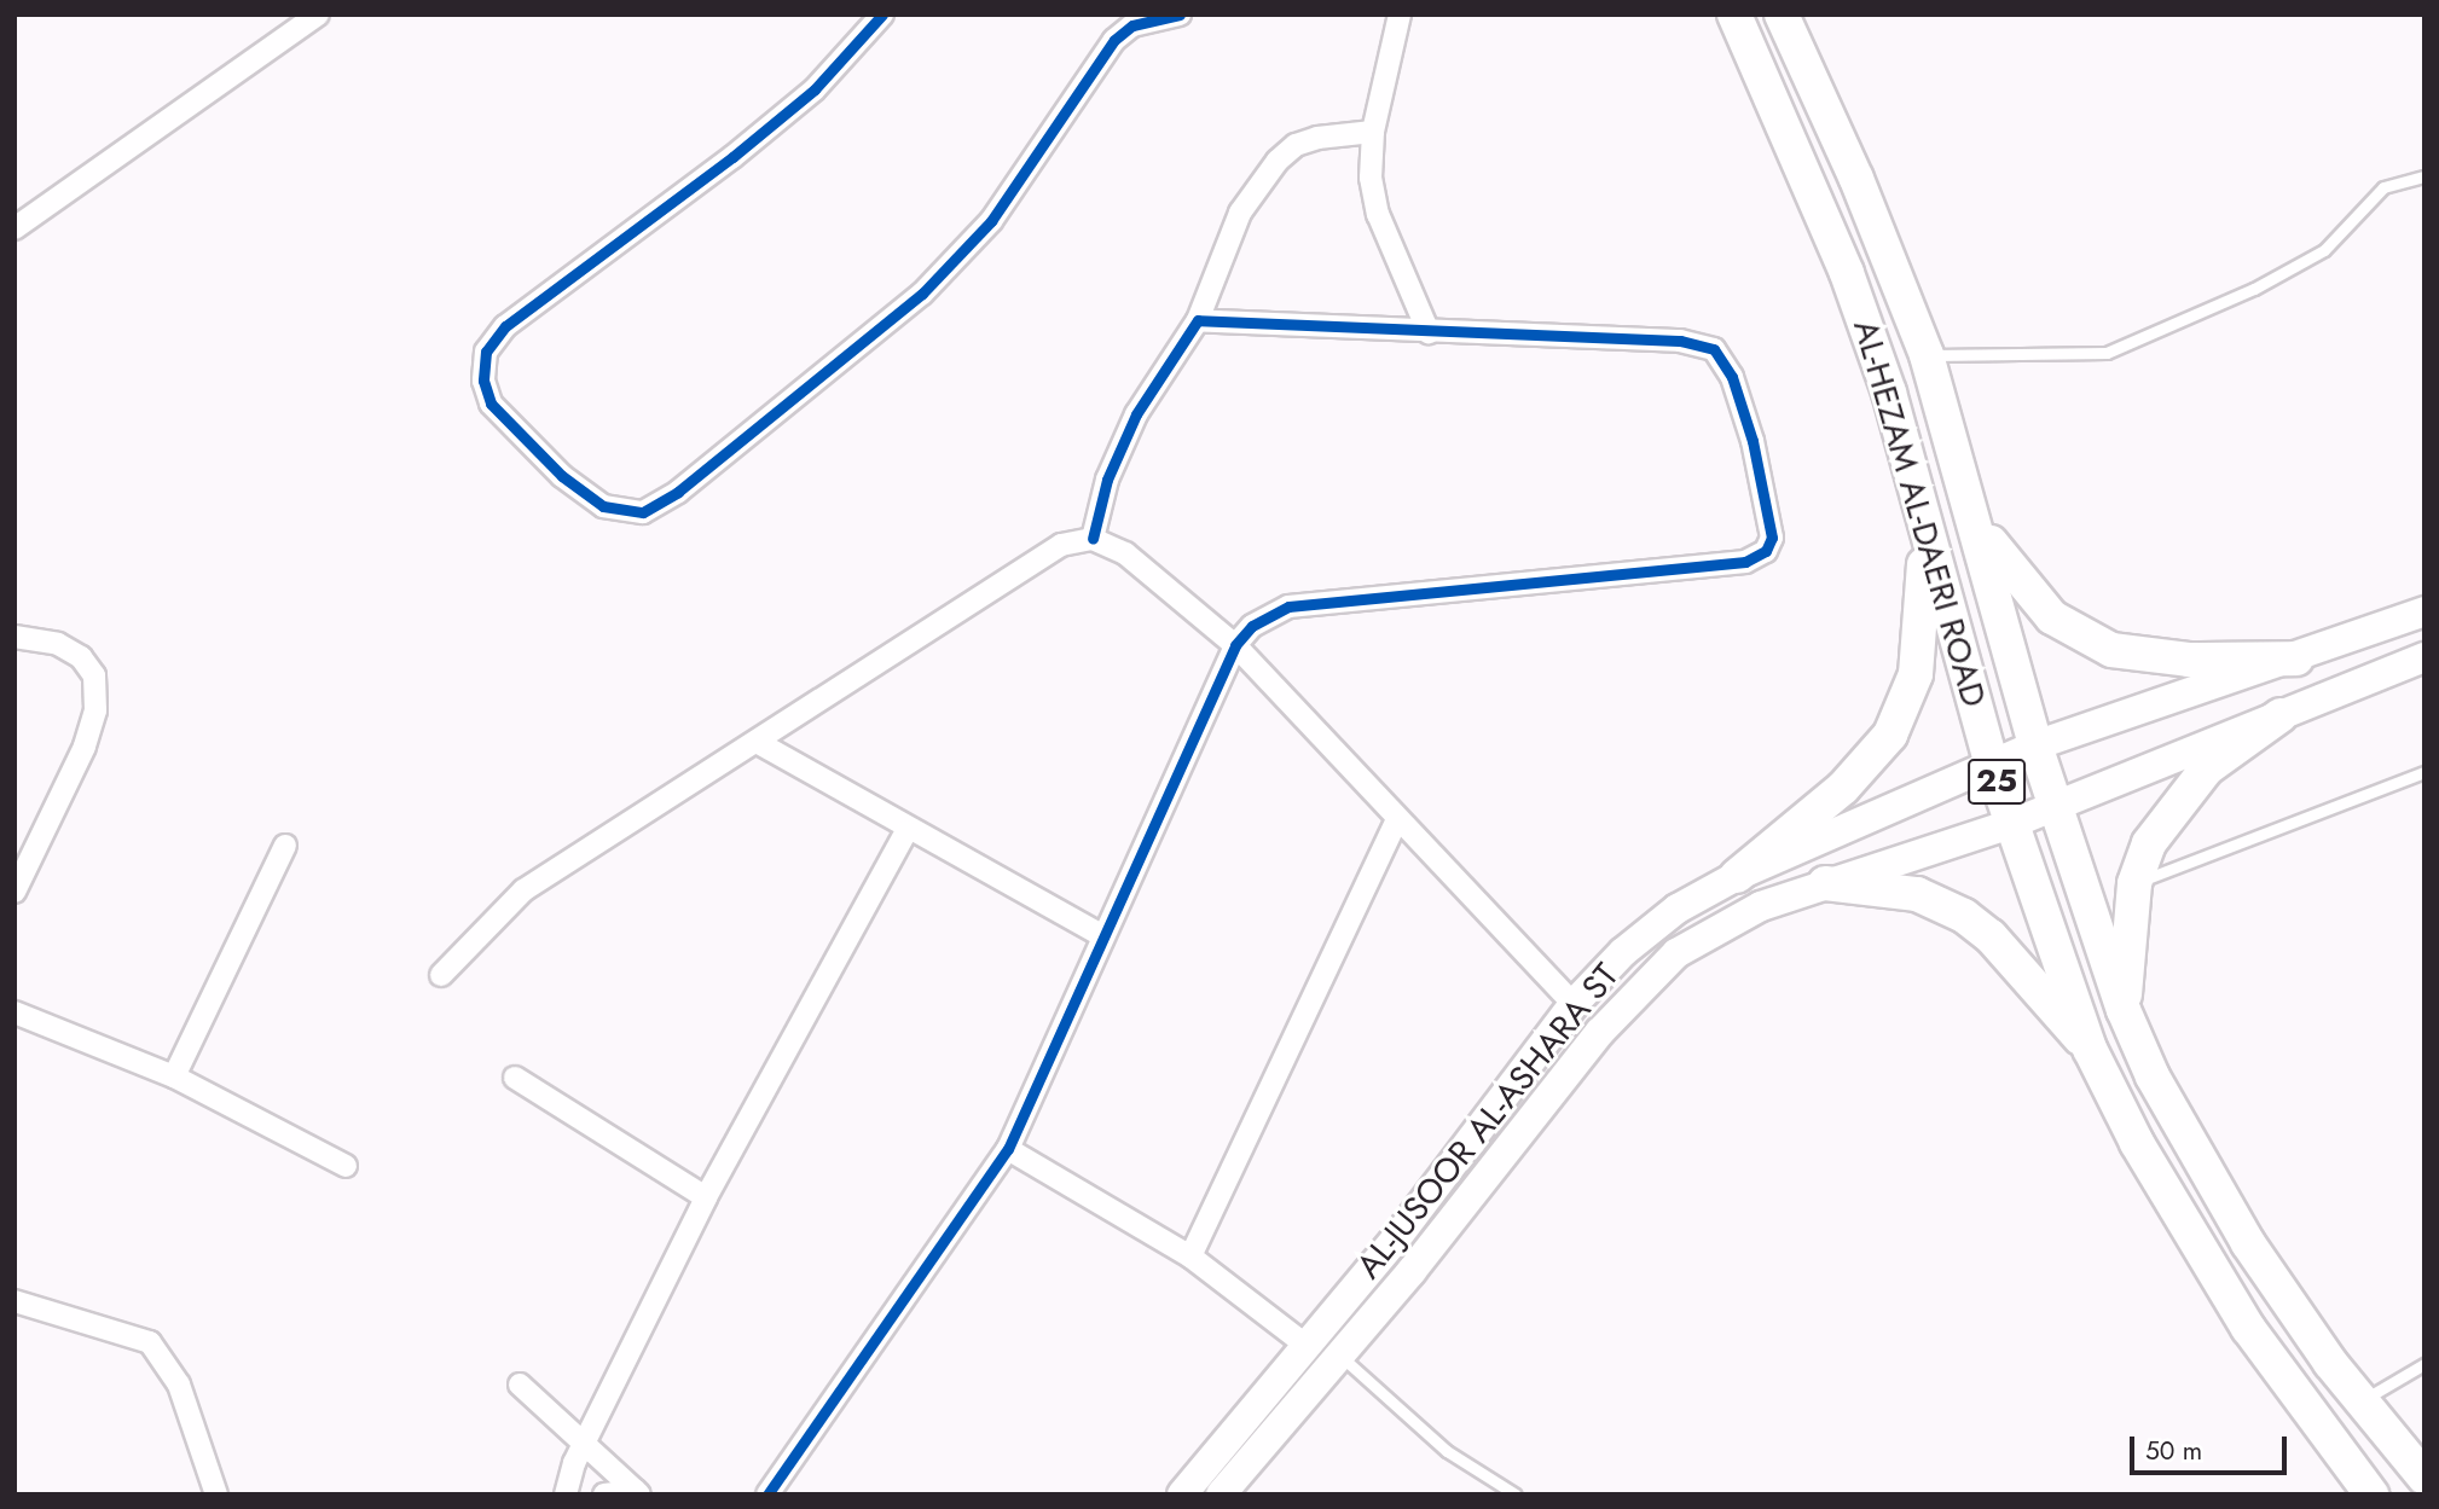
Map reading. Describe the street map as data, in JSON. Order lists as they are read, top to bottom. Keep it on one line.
{"streets":{"main road":["AL-HEZAM AL-DAERI ROAD","25","AL-JUSOOR AL-ASHARA ST"]},"crossings":[["AL-HEZAM AL-DAERI ROAD","AL-JUSOOR AL-ASHARA ST"]],"scale_bar":"50 m"}
